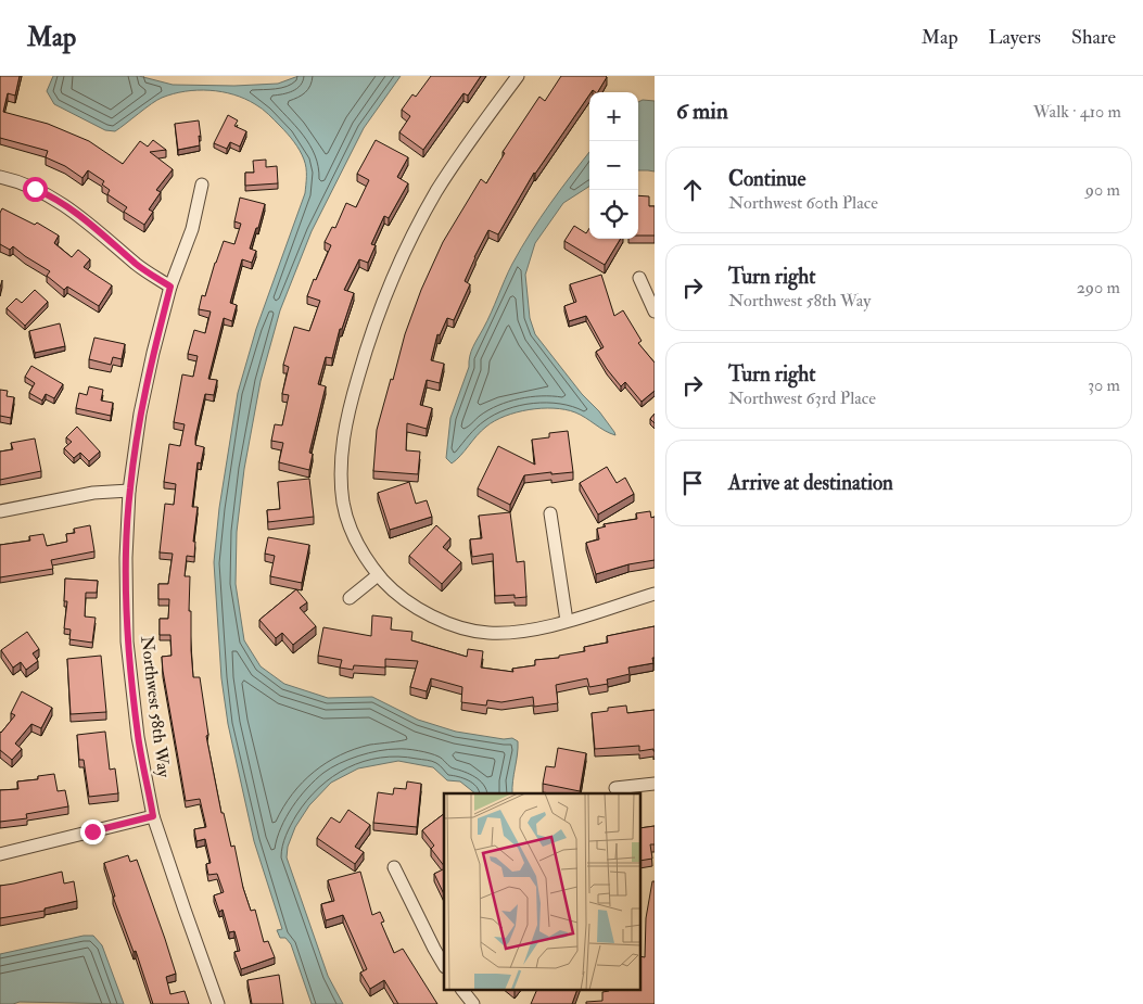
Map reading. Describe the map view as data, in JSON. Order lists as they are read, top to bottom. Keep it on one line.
{"streets":{"street":["Northwest 58th Way"]},"page":{"header":"Map","nav":["Map","Layers","Share"],"heading":["6 min","Walk · 410 m"],"map_buttons":["+","−"],"list":[["Continue","Northwest 60th Place","90 m"],["Turn right","Northwest 58th Way","290 m"],["Turn right","Northwest 63rd Place","30 m"],"Arrive at destination"]}}
